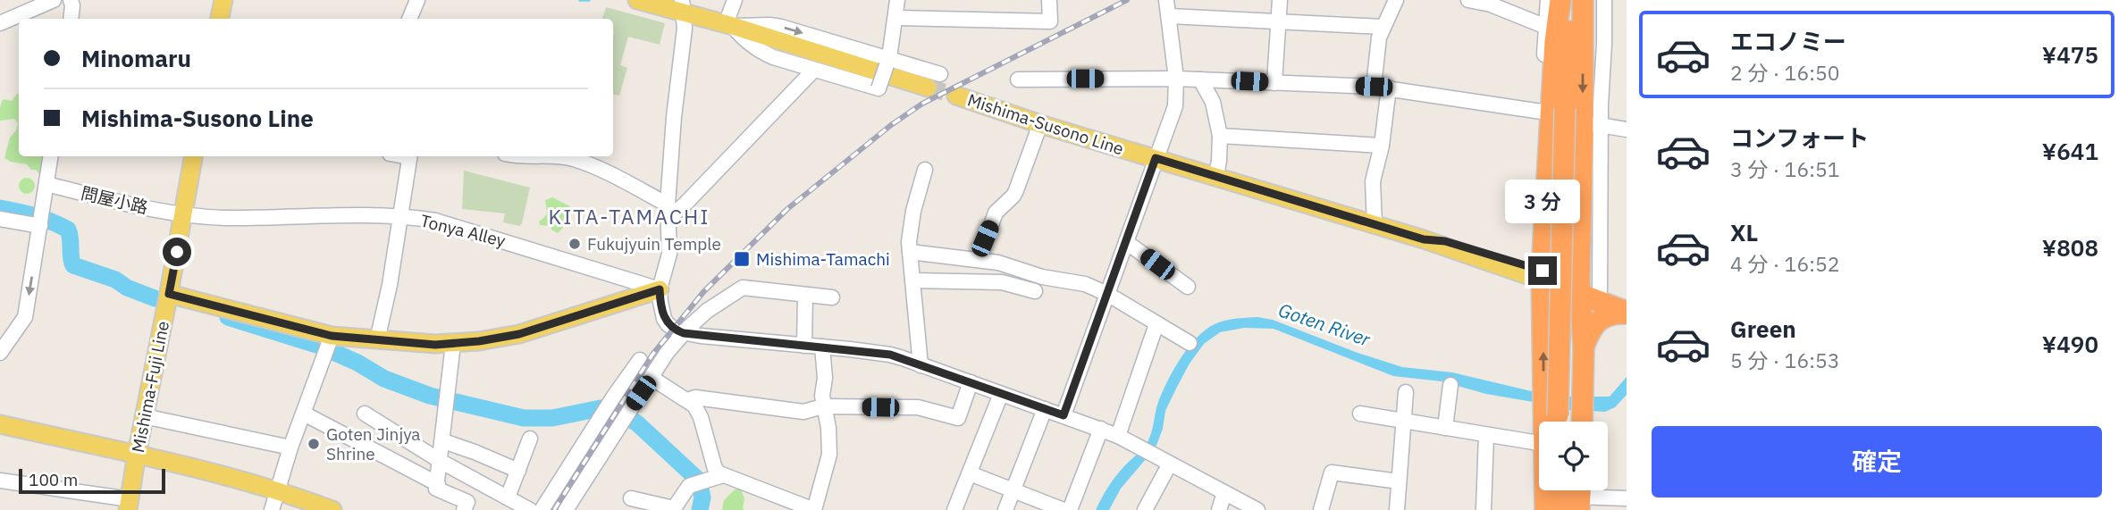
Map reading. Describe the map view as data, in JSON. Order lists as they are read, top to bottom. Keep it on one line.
{"streets":{"main road":["Mishima-Susono Line","Mishima-Fuji Line"],"street":["問屋小路","Tonya Alley"]},"crossings":[["問屋小路","Tonya Alley"],["問屋小路","Mishima-Fuji Line"],["Tonya Alley","Mishima-Fuji Line"]],"districts":["KITA-TAMACHI"],"water":["Goten River"],"places":{"other":["Fukujyuin Temple","Goten Jinjya Shrine"],"transit":["Mishima-Tamachi"]},"scale_bar":"100 m","page":{"list":[{"name":"エコノミー","note":"2 分 · 16:50","value":"¥475"},{"name":"コンフォート","note":"3 分 · 16:51","value":"¥641"},{"name":"XL","note":"4 分 · 16:52","value":"¥808"},{"name":"Green","note":"5 分 · 16:53","value":"¥490"}],"banner":["Minomaru","Mishima-Susono Line"],"bubble":"3 分","buttons":"確定","scale":"100 m"}}
